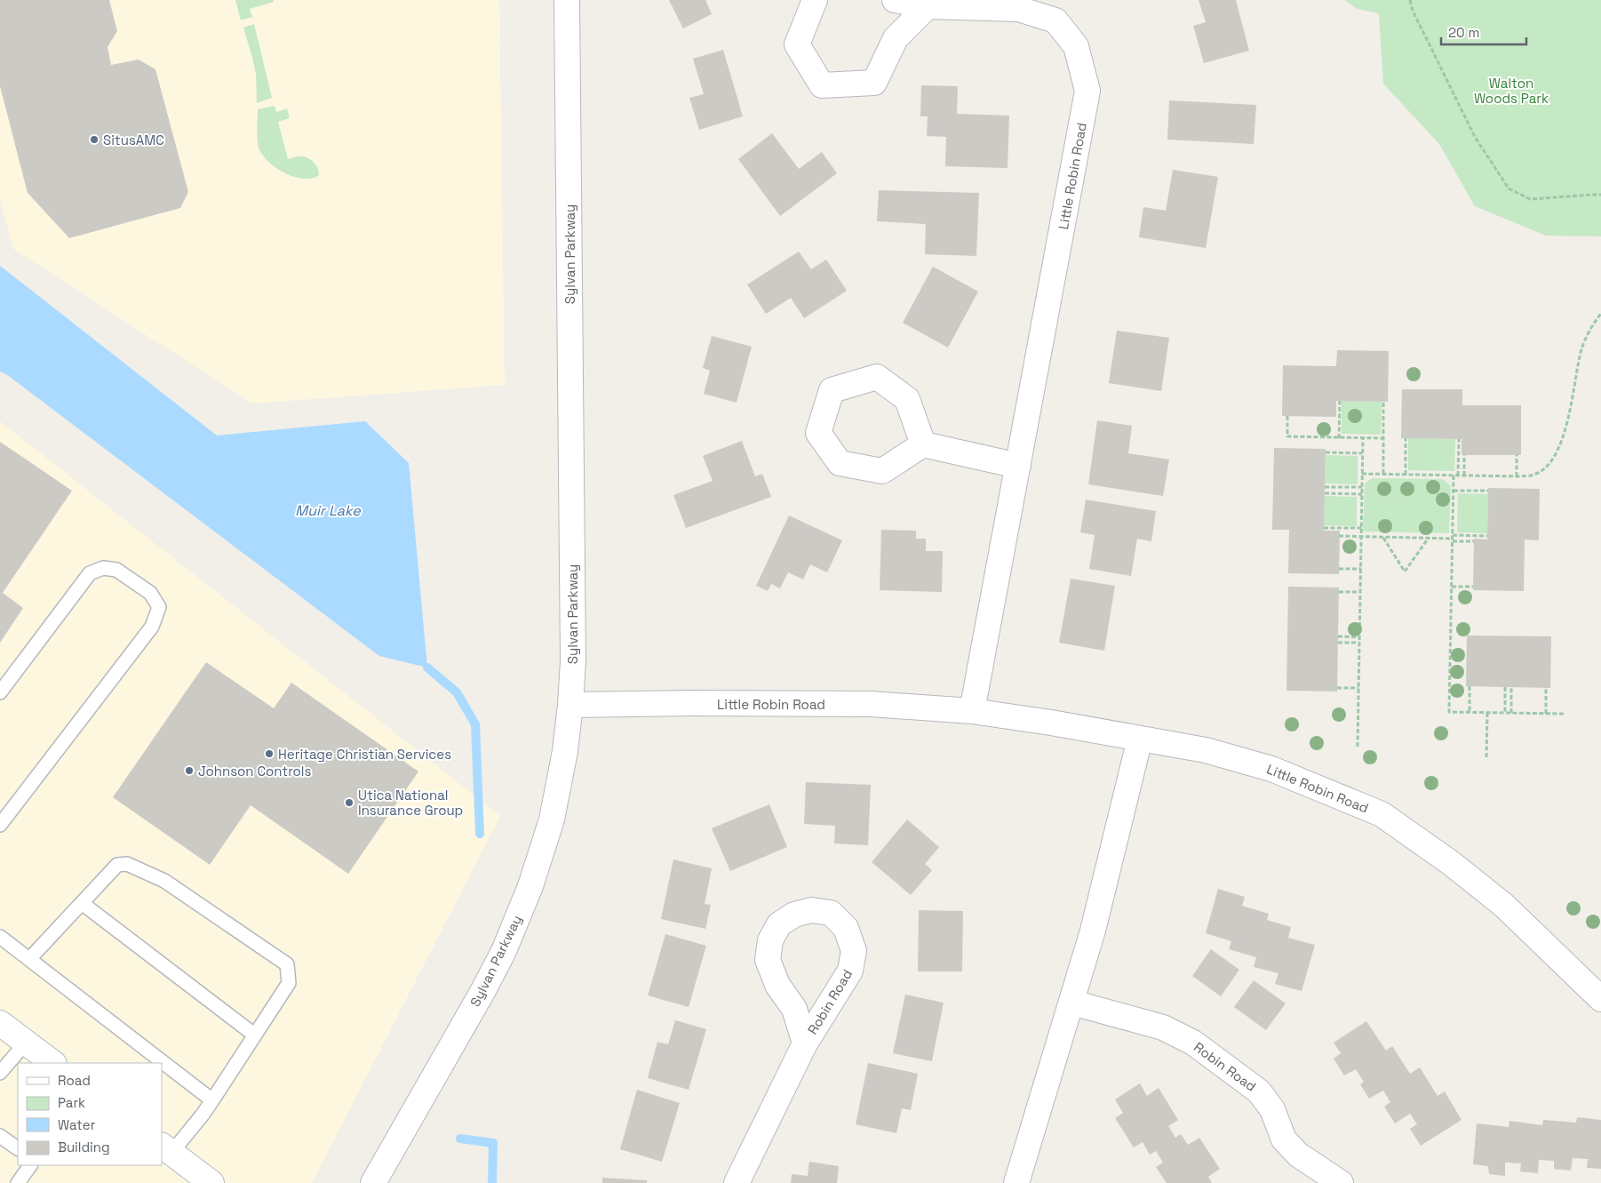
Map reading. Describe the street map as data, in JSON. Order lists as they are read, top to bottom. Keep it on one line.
{"streets":{"street":["Little Robin Road","Sylvan Parkway","Robin Road"]},"crossings":[["Little Robin Road","Sylvan Parkway"]],"water":["Muir Lake"],"parks":["Walton Woods Park"],"places":["SitusAMC","Heritage Christian Services","Johnson Controls","Utica National Insurance Group"],"legend":["Road","Park","Water","Building"],"scale_bar":"20 m"}
